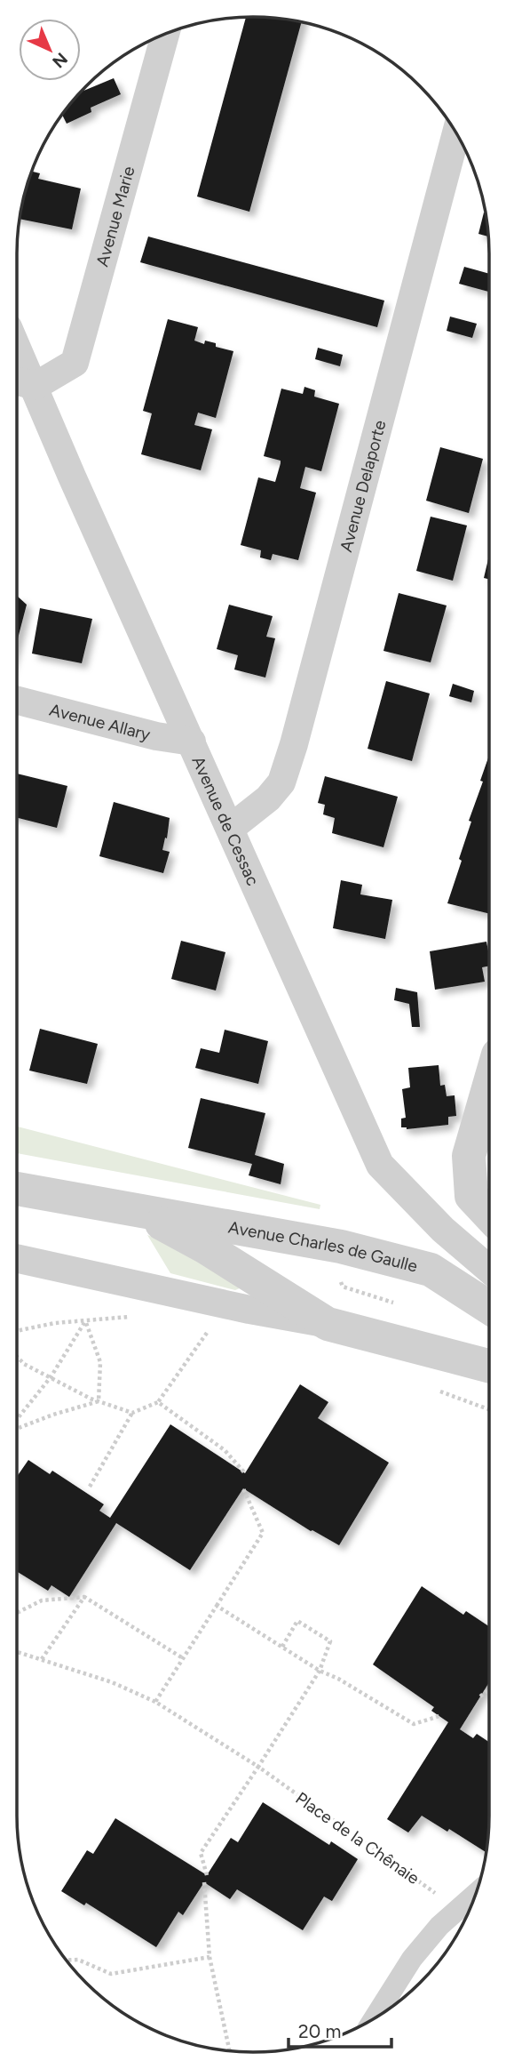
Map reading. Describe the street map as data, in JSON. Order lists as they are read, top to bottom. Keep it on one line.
{"streets":{"street":["Avenue Marie","Avenue Delaporte","Avenue Allary","Avenue de Cessac","Avenue Charles de Gaulle"],"path":["Place de la Chênaie"]},"crossings":[["Avenue Marie","Avenue de Cessac"],["Avenue Delaporte","Avenue de Cessac"],["Avenue Allary","Avenue de Cessac"]],"scale_bar":"20 m","north":"bottom right"}
